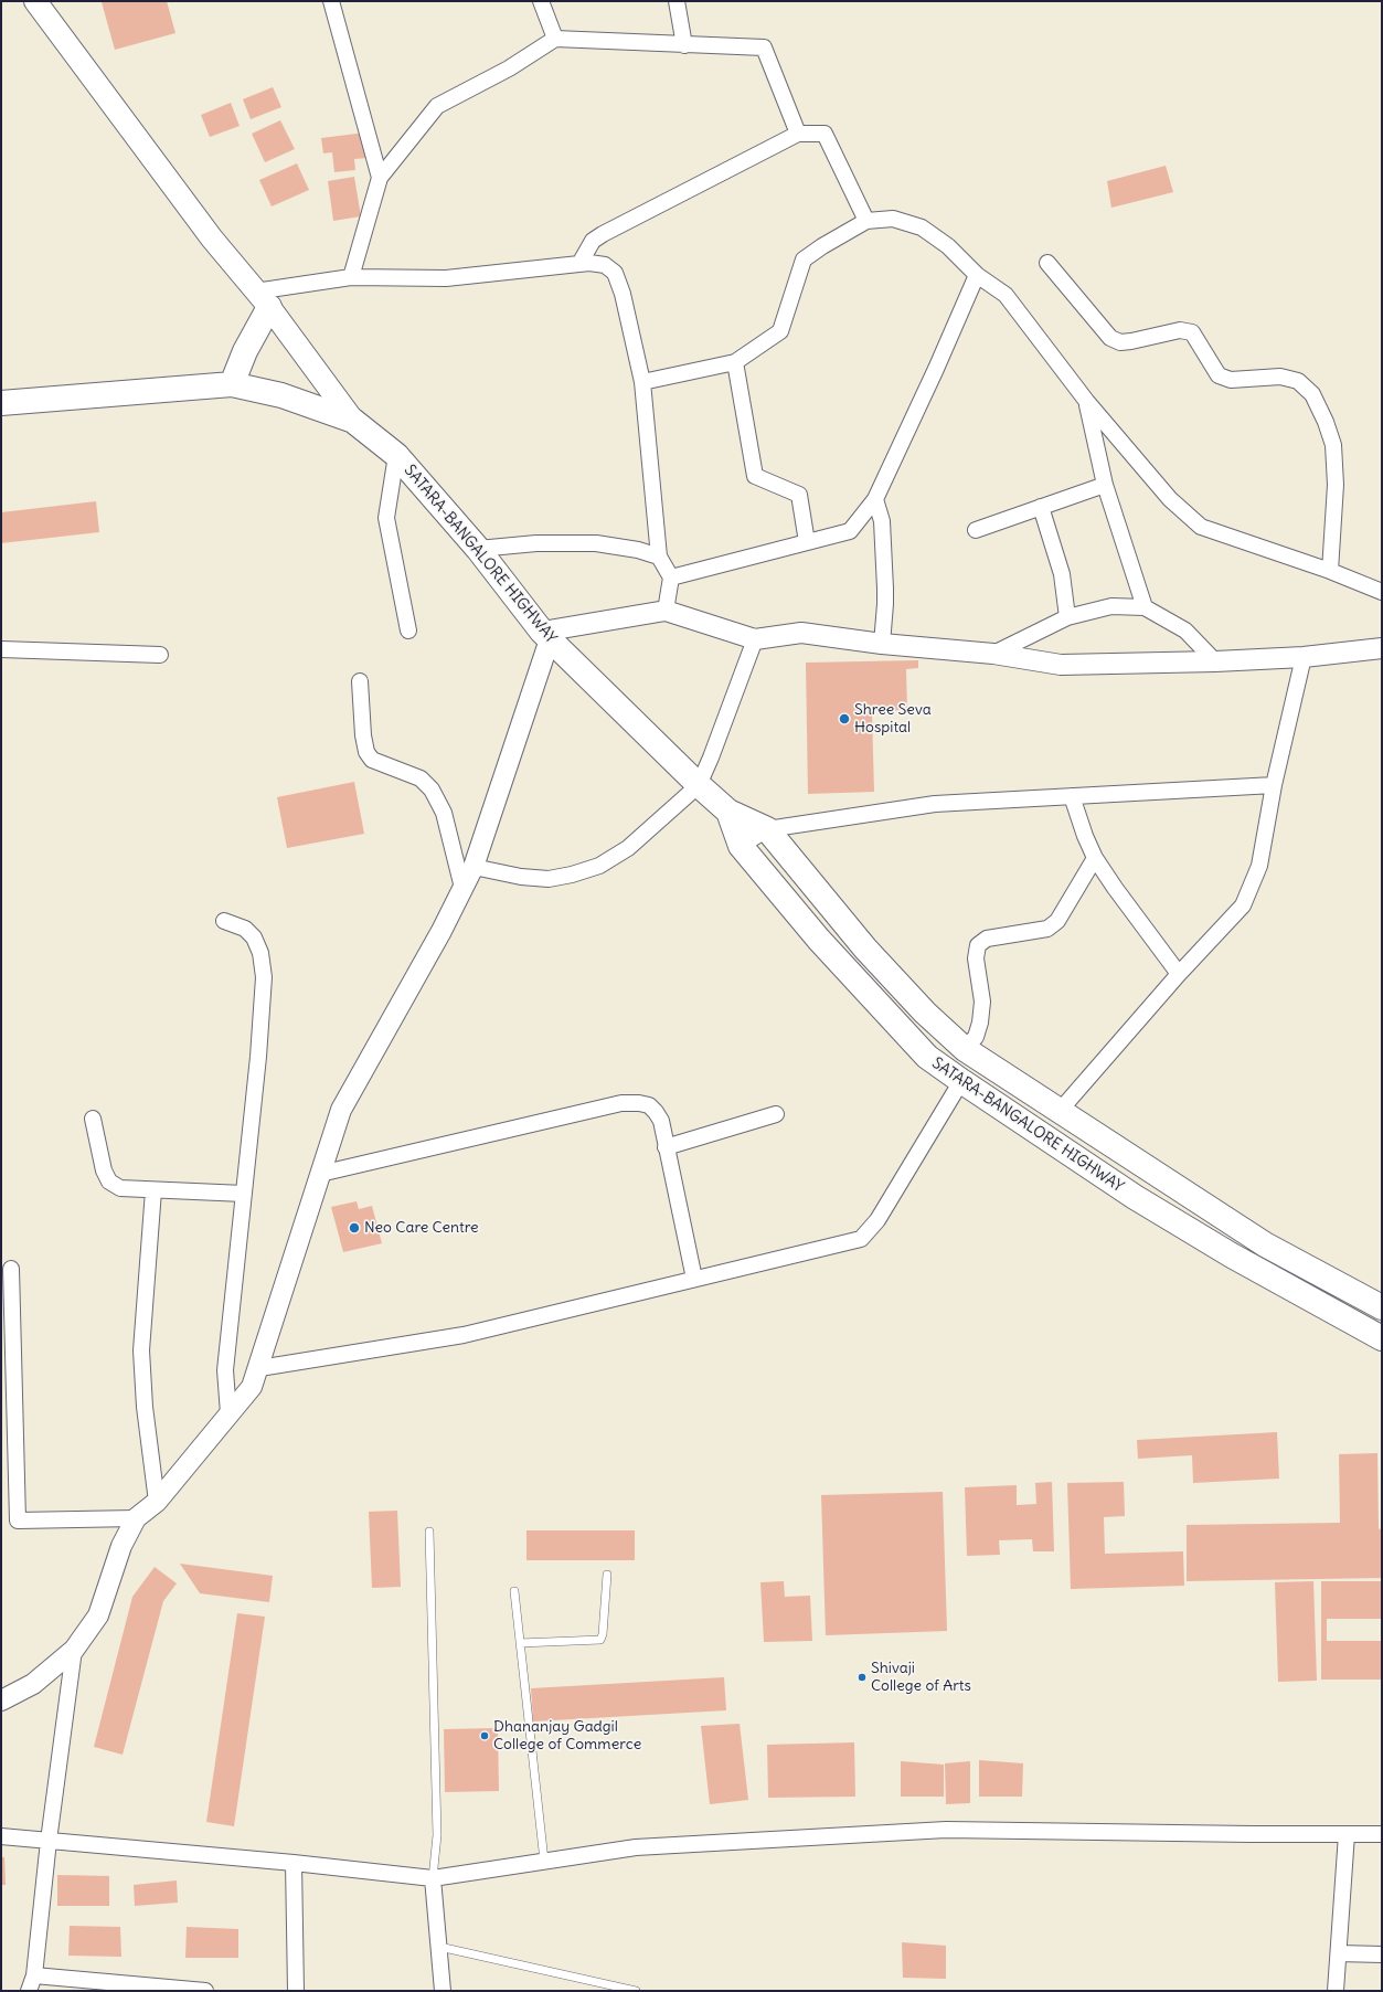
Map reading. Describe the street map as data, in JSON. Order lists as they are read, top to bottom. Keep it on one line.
{"streets":{"main road":["SATARA-BANGALORE HIGHWAY"]},"places":["Shree Seva Hospital","Neo Care Centre","Shivaji College of Arts","Dhananjay Gadgil College of Commerce"]}
